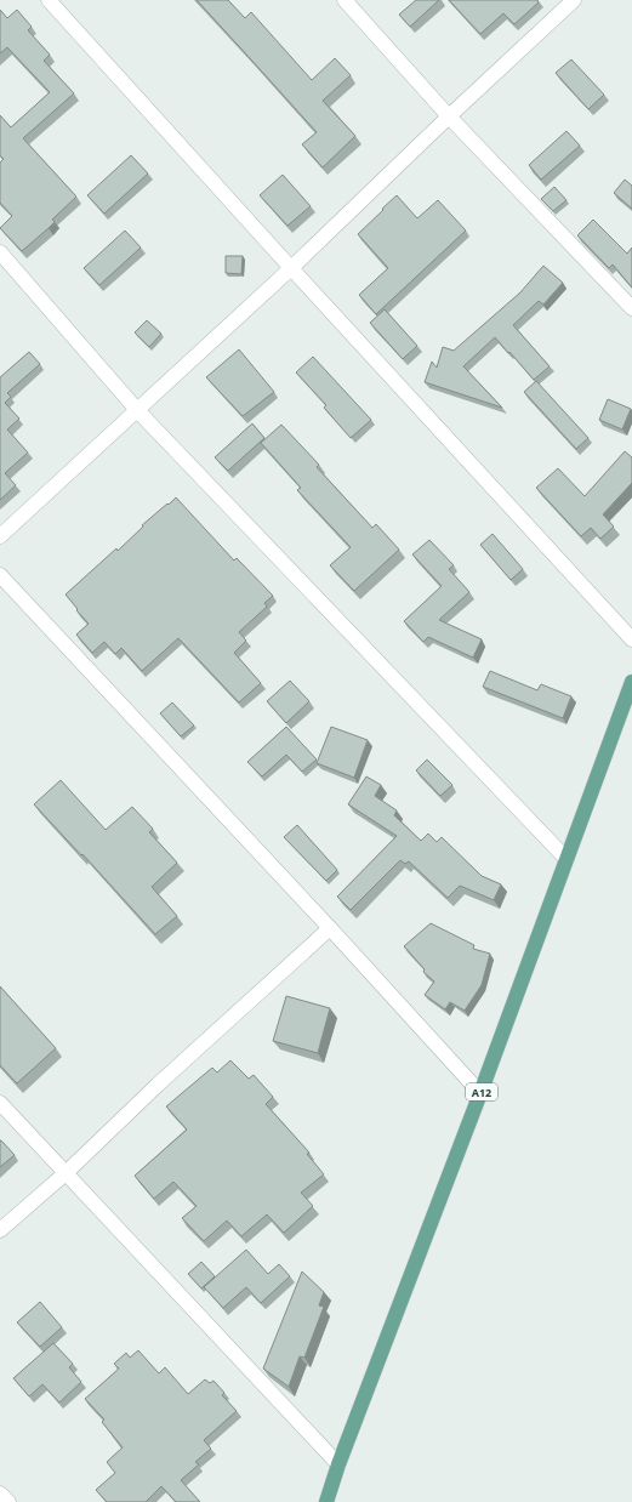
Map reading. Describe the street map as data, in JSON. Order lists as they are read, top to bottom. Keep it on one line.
{"streets":{"main road":["A12"]}}
